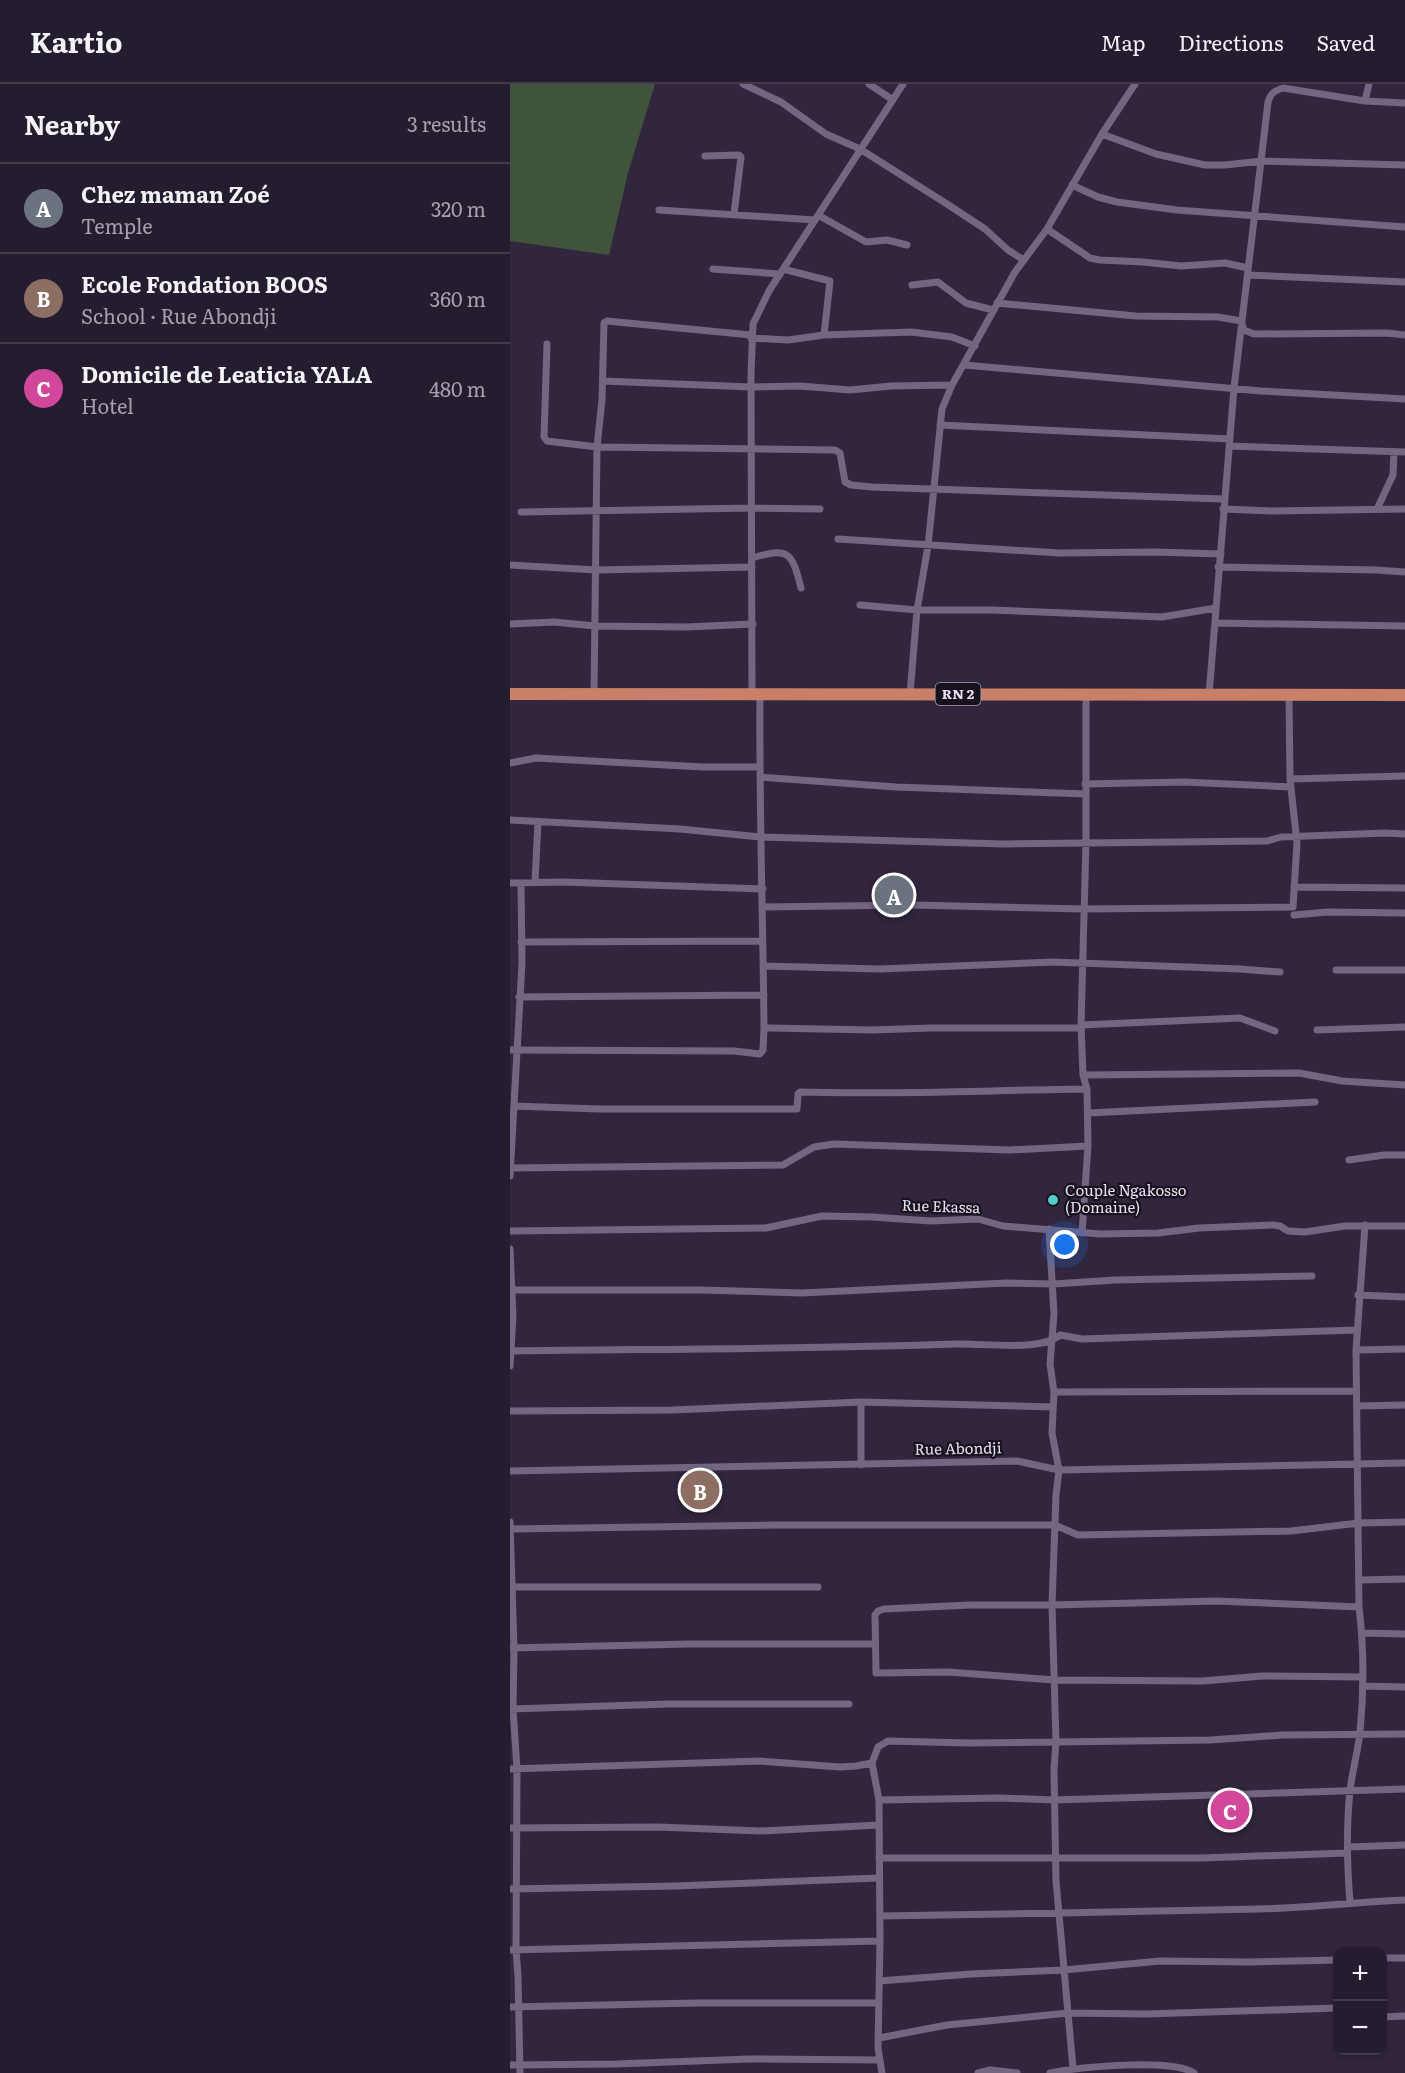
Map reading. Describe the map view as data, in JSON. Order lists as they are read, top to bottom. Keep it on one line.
{"streets":{"highway":["RN 2"],"street":["Rue Ekassa","Rue Abondji"]},"places":["Couple Ngakosso (Domaine)"],"page":{"header":"Kartio","nav":["Map","Directions","Saved"],"heading":["Nearby","3 results"],"list":[{"mark":"A","name":"Chez maman Zoé","note":"Temple","value":"320 m"},{"mark":"B","name":"Ecole Fondation BOOS","note":"School · Rue Abondji","value":"360 m"},{"mark":"C","name":"Domicile de Leaticia YALA","note":"Hotel","value":"480 m"}],"pins":["A","B","C"],"map_buttons":["+","−"]}}
